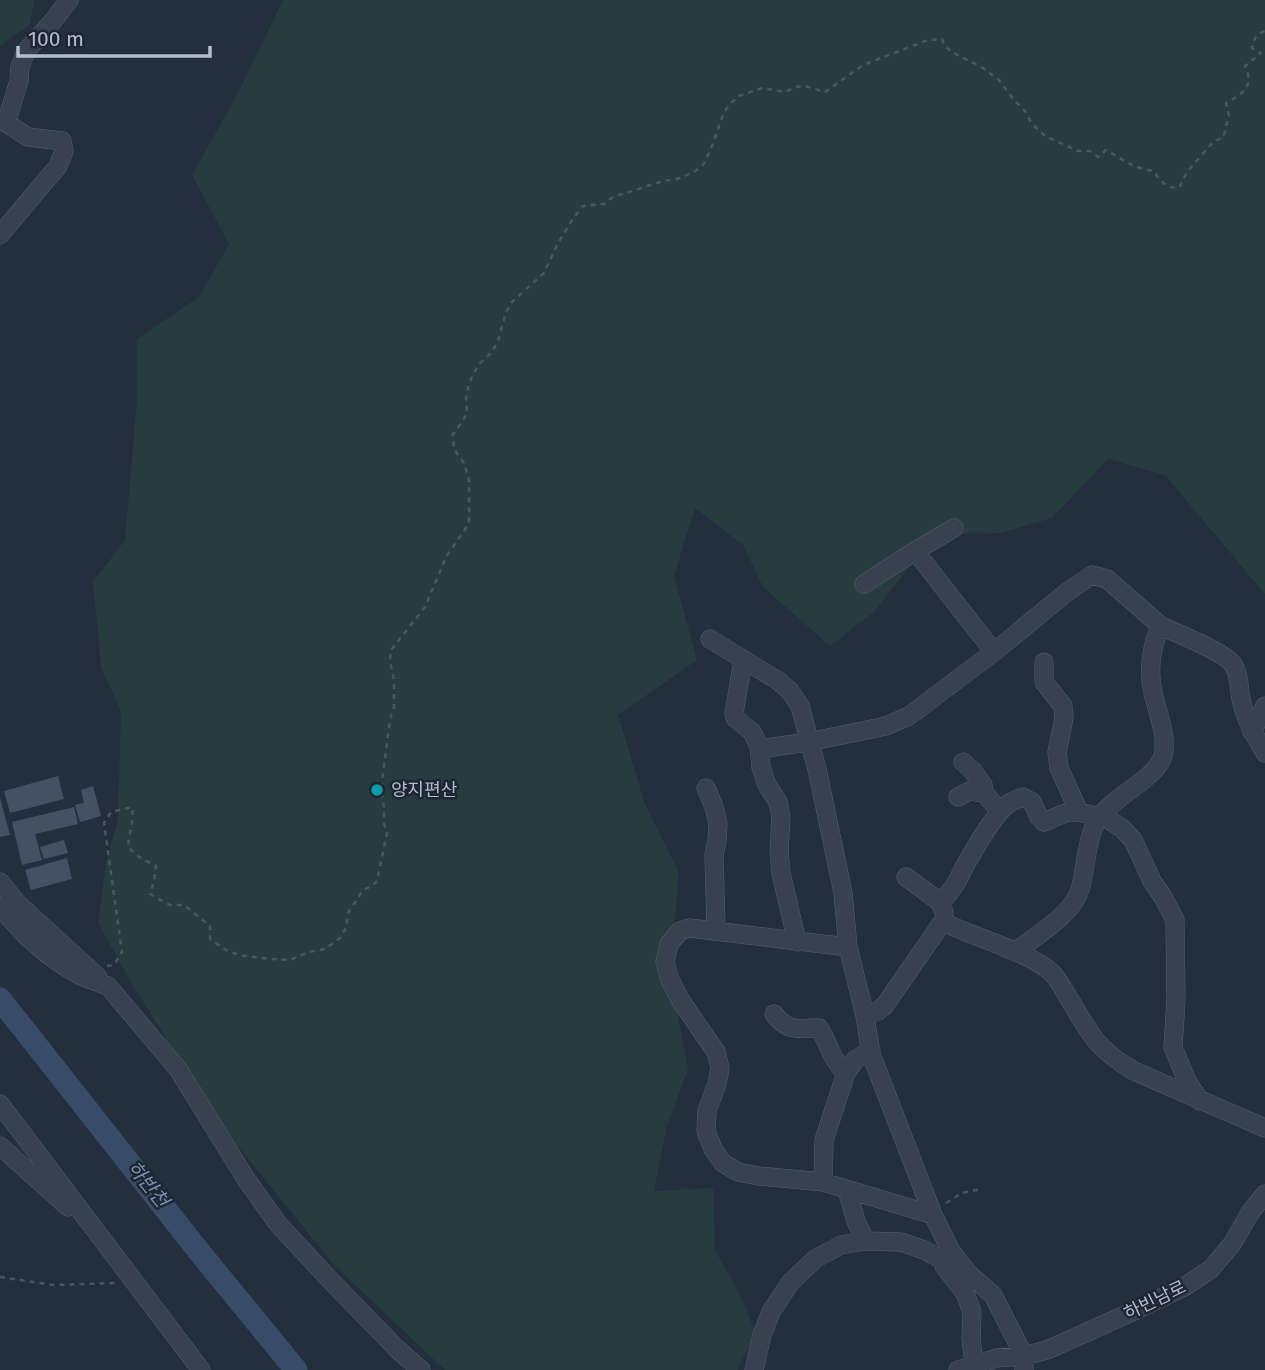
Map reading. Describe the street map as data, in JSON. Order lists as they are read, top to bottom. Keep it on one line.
{"streets":{"street":["하빈남로"]},"water":["하반천"],"places":["양지편산"],"scale_bar":"100 m"}
